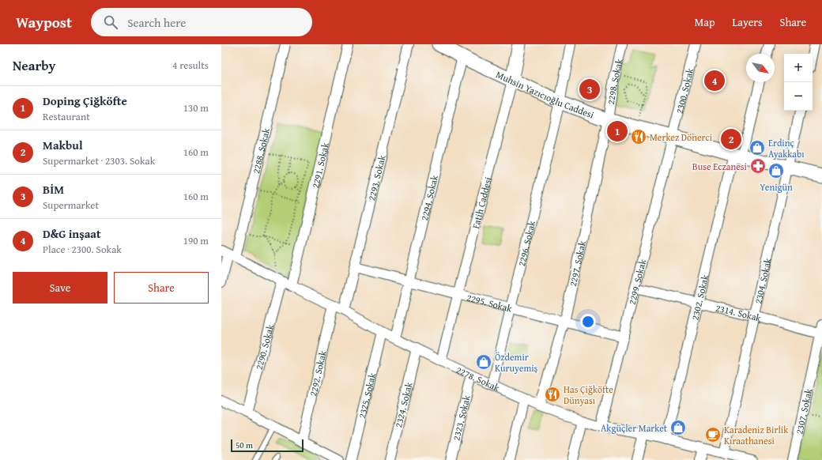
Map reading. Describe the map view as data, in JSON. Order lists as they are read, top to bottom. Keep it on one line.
{"streets":{"main road":["Muhsin Yazıcıoğlu Caddesi","Fatih Caddesi"],"street":["2298. Sokak","2300. Sokak","2288. Sokak","2291. Sokak","2293. Sokak","2294. Sokak","2296. Sokak","2297. Sokak","2304. Sokak","2299. Sokak","2302. Sokak","2295. Sokak","2314. Sokak","2290. Sokak","2292. Sokak","2278. Sokak","2325. Sokak","2324. Sokak","2307. Sokak","2323. Sokak"]},"crossings":[["2298. Sokak","Muhsin Yazıcıoğlu Caddesi"],["2298. Sokak","2297. Sokak"],["2300. Sokak","Muhsin Yazıcıoğlu Caddesi"],["2300. Sokak","2299. Sokak"],["Muhsin Yazıcıoğlu Caddesi","2294. Sokak"],["Muhsin Yazıcıoğlu Caddesi","Fatih Caddesi"],["Muhsin Yazıcıoğlu Caddesi","2296. Sokak"],["Muhsin Yazıcıoğlu Caddesi","2297. Sokak"],["Muhsin Yazıcıoğlu Caddesi","2304. Sokak"],["Muhsin Yazıcıoğlu Caddesi","2299. Sokak"],["Muhsin Yazıcıoğlu Caddesi","2302. Sokak"],["2288. Sokak","2278. Sokak"],["2291. Sokak","2278. Sokak"],["2293. Sokak","2295. Sokak"],["2293. Sokak","2278. Sokak"],["2294. Sokak","2295. Sokak"],["2294. Sokak","2278. Sokak"],["Fatih Caddesi","2295. Sokak"],["Fatih Caddesi","2278. Sokak"],["2296. Sokak","2295. Sokak"],["2296. Sokak","2278. Sokak"],["2297. Sokak","2295. Sokak"],["2297. Sokak","2278. Sokak"],["2304. Sokak","2314. Sokak"],["2304. Sokak","2278. Sokak"],["2299. Sokak","2295. Sokak"],["2299. Sokak","2314. Sokak"],["2299. Sokak","2278. Sokak"],["2302. Sokak","2314. Sokak"],["2302. Sokak","2278. Sokak"],["2314. Sokak","2307. Sokak"],["2290. Sokak","2278. Sokak"],["2292. Sokak","2278. Sokak"],["2278. Sokak","2325. Sokak"],["2278. Sokak","2324. Sokak"],["2278. Sokak","2323. Sokak"]],"places":{"restaurant":["Merkez Dönerci","Has Çiğköfte Dünyası"],"shop":["Erdinç Ayakkabı","Yenigün","Özdemir Kuruyemiş","Akgüçler Market"],"pharmacy":["Buse Eczanesi"],"cafe":["Karadeniz Birlik Kıraathanesi"]},"scale_bar":"50 m","north":"bottom right","page":{"header":"Waypost","search":"Search here","nav":["Map","Layers","Share"],"heading":["Nearby","4 results"],"map_buttons":["+","−"],"pins":["4","3","1","2"],"list":[{"mark":"1","name":"Doping Çiğköfte","note":"Restaurant","value":"130 m"},{"mark":"2","name":"Makbul","note":"Supermarket · 2303. Sokak","value":"160 m"},{"mark":"3","name":"BİM","note":"Supermarket","value":"160 m"},{"mark":"4","name":"D&G inşaat","note":"Place · 2300. Sokak","value":"190 m"}],"buttons":["Save","Share"],"scale":"50 m"}}
